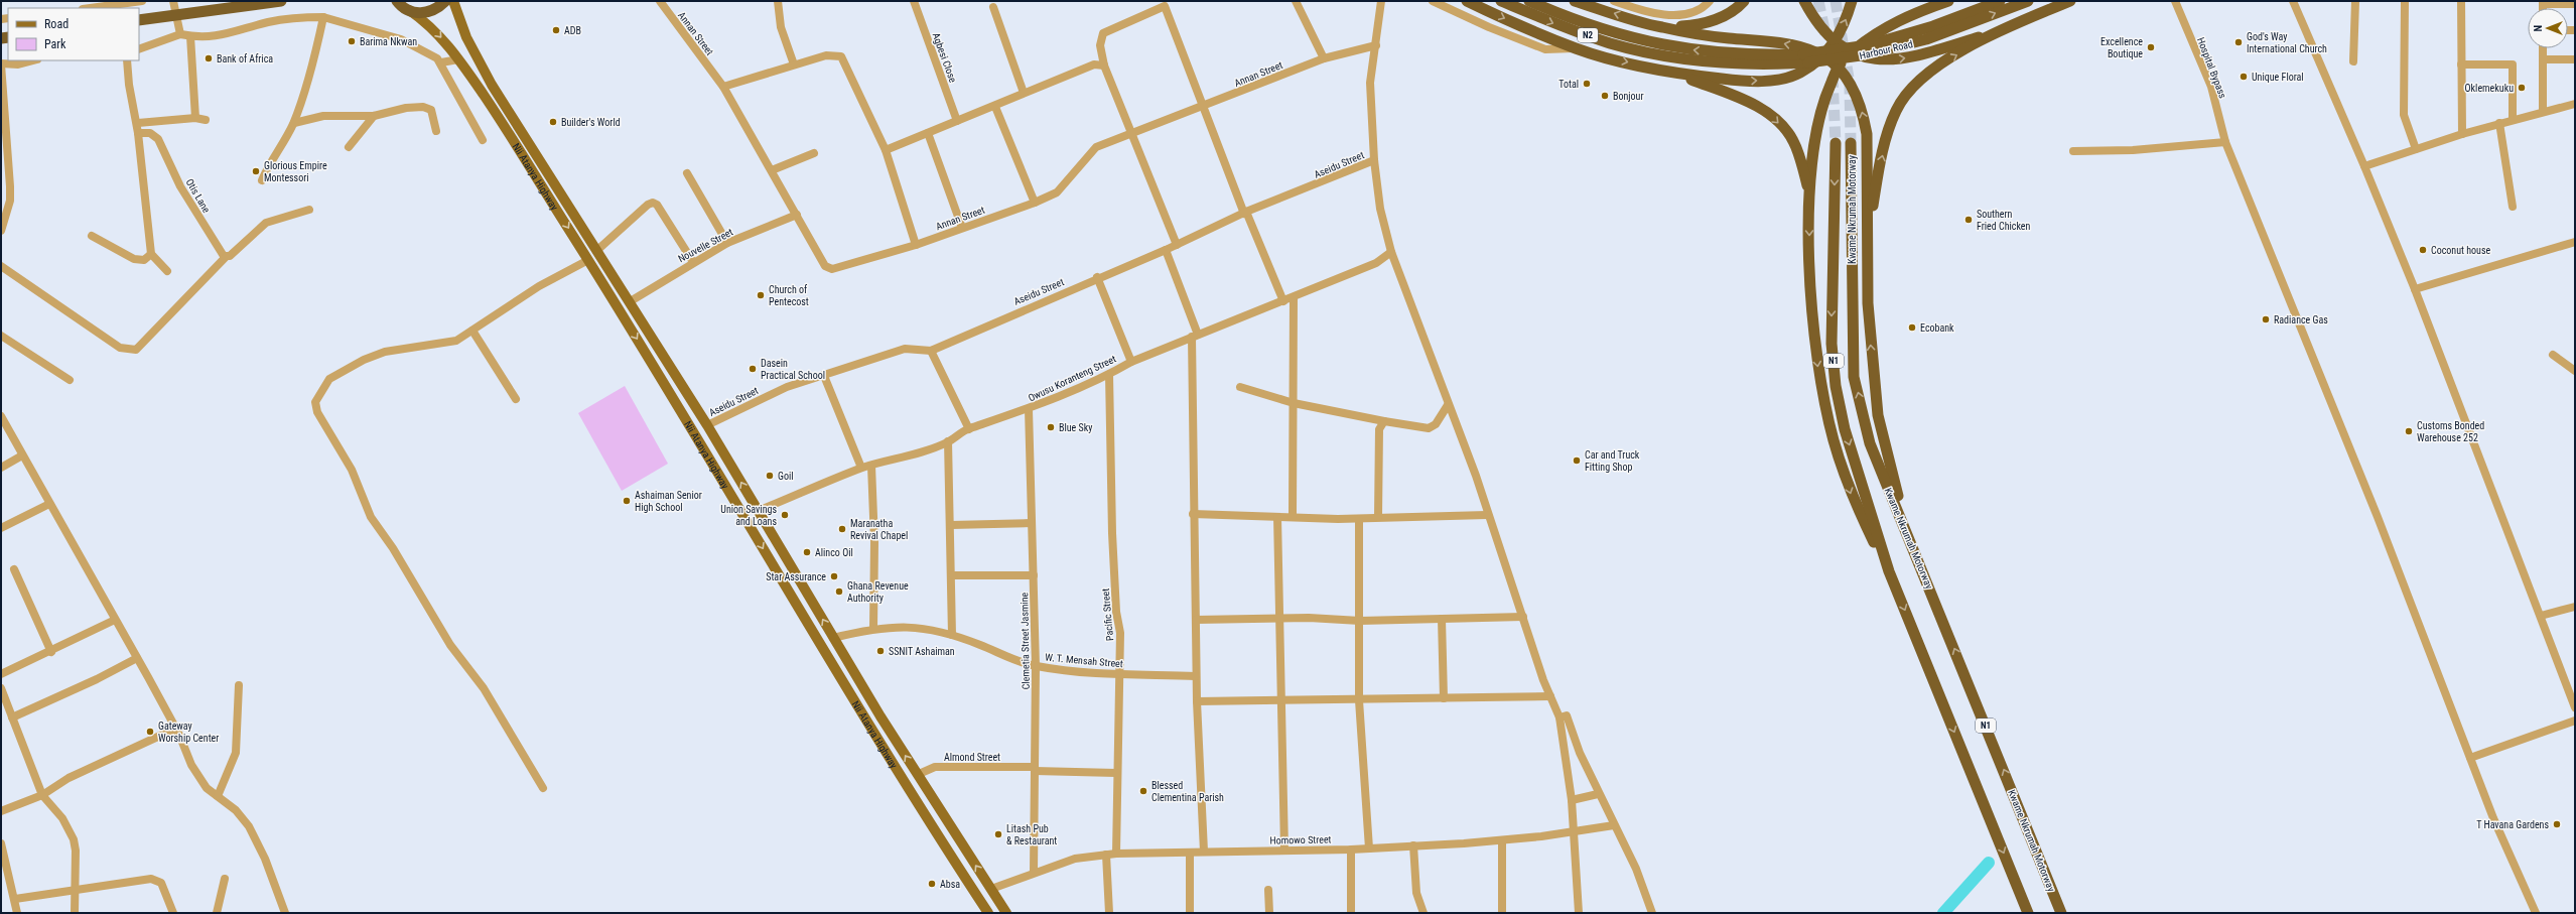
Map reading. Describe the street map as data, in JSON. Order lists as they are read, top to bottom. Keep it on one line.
{"streets":{"highway":["N2","Harbour Road","Kwame Nkrumah Motorway","N1"],"main road":["Nii Atanya Highway"],"street":["Annan Street","Agbesi Close","Hospital Bypass","Aseidu Street","Otis Lane","Nouvelle Street","Owusu Koranteng Street","Pacific Street","Clemetia Street Jasmine","W. T. Mensah Street","Almond Street","Homowo Street"]},"crossings":[["Annan Street","Nouvelle Street"],["N2","Harbour Road"],["Owusu Koranteng Street","Pacific Street"],["Owusu Koranteng Street","Clemetia Street Jasmine"],["Pacific Street","W. T. Mensah Street"],["Pacific Street","Homowo Street"],["Clemetia Street Jasmine","W. T. Mensah Street"],["Clemetia Street Jasmine","Almond Street"],["Clemetia Street Jasmine","Homowo Street"]],"places":["ADB","Barima Nkwan","God's Way International Church","Excellence Boutique","Bank of Africa","Unique Floral","Total","Oklemekuku","Bonjour","Builder's World","Glorious Empire Montessori","Southern Fried Chicken","Coconut house","Church of Pentecost","Radiance Gas","Ecobank","Dasein Practical School","Blue Sky","Customs Bonded Warehouse 252","Car and Truck Fitting Shop","Goil","Ashaiman Senior High School","Union Savings and Loans","Maranatha Revival Chapel","Alinco Oil","Star Assurance","Ghana Revenue Authority","SSNIT Ashaiman","Gateway Worship Center","Blessed Clementina Parish","T Havana Gardens","Litash Pub & Restaurant","Absa"],"legend":["Road","Park"],"north":"left"}
